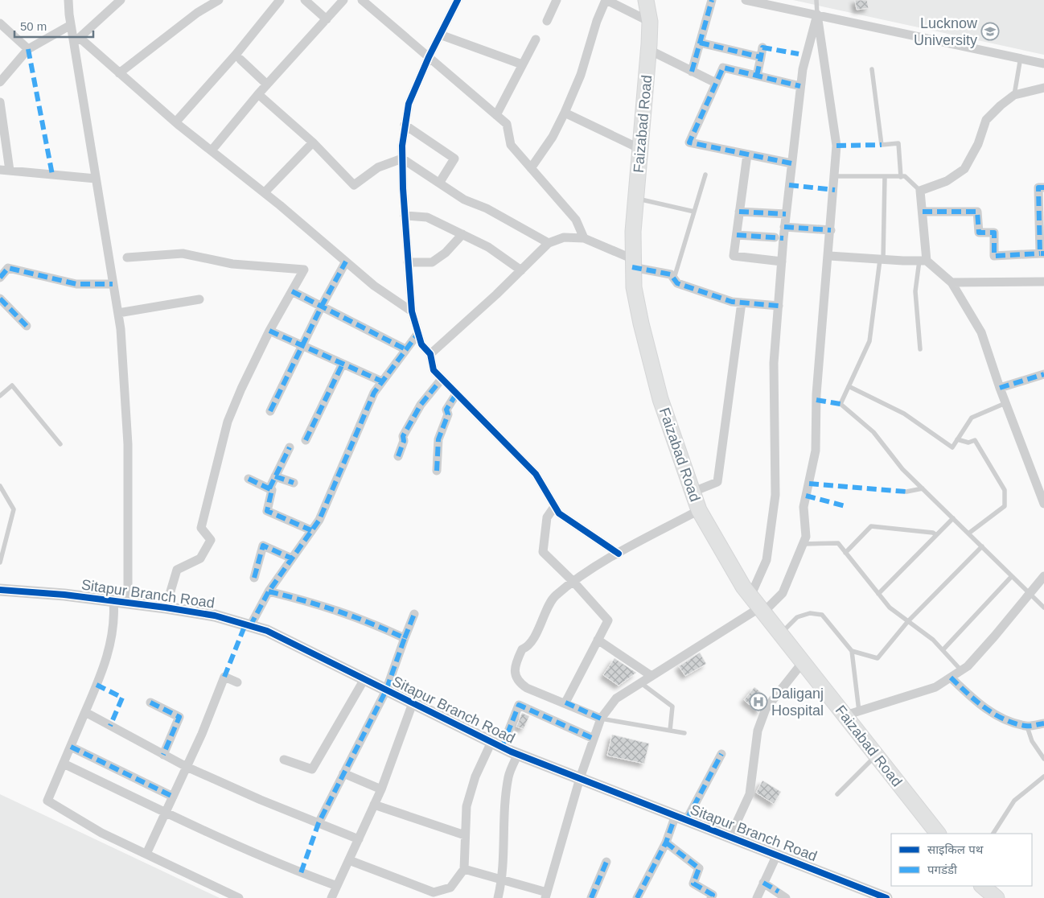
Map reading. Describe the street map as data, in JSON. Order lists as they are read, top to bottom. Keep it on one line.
{"streets":{"main road":["Faizabad Road"],"street":["Sitapur Branch Road"]},"places":{"school or university":["Lucknow University"],"hospital":["Daliganj Hospital"]},"legend":["साइकिल पथ","पगडंडी"],"scale_bar":"50 m"}
